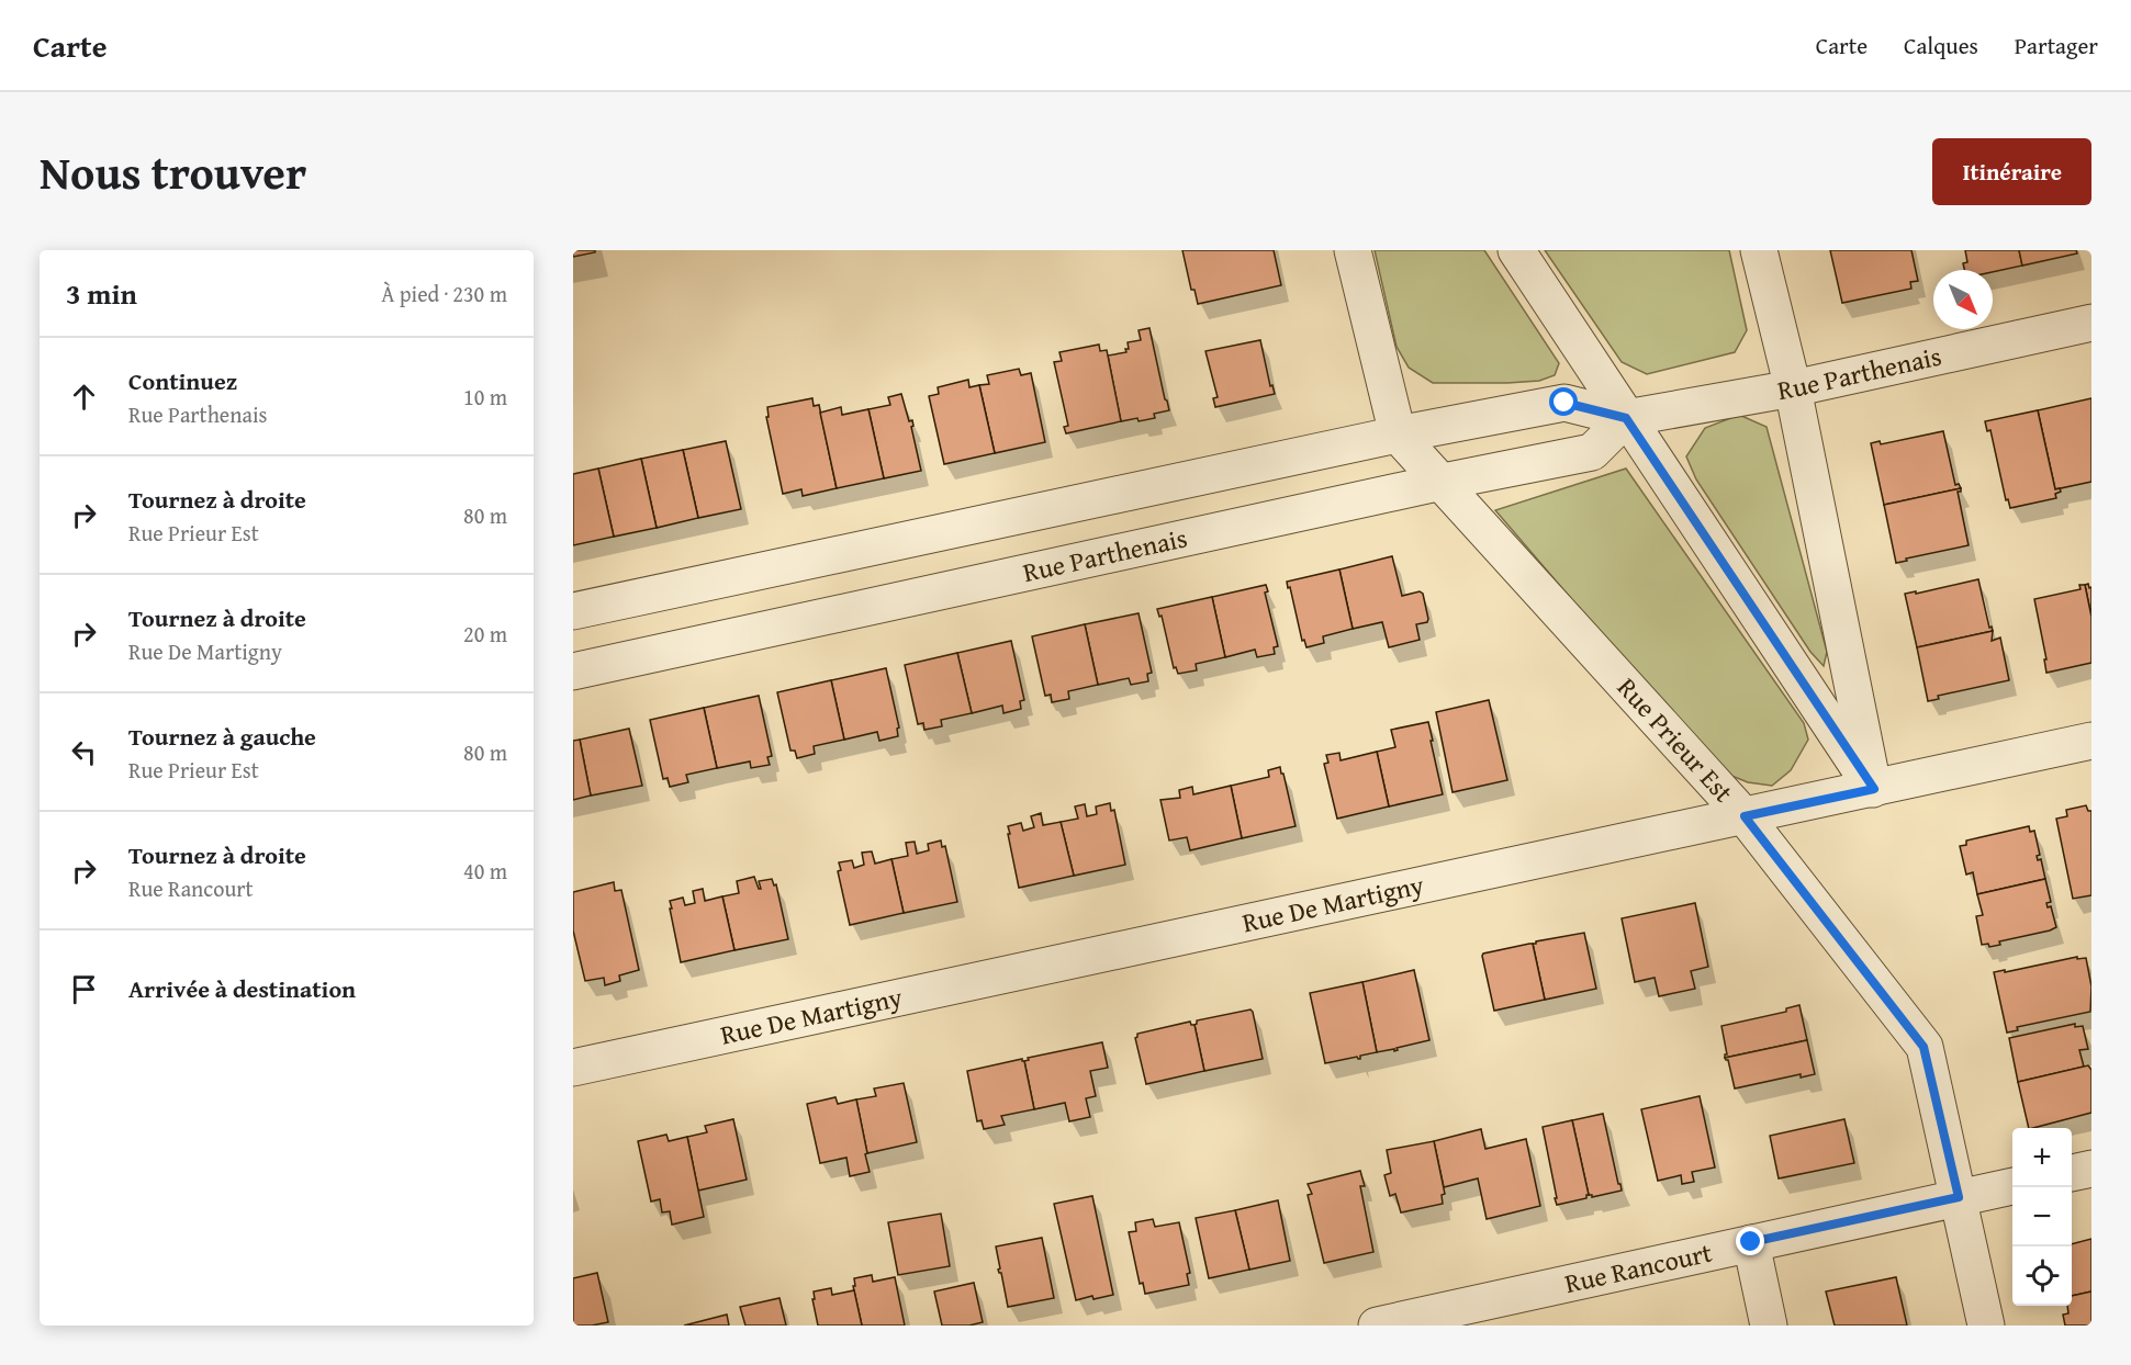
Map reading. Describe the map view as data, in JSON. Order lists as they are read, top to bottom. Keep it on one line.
{"streets":{"street":["Rue Parthenais","Rue Prieur Est","Rue De Martigny","Rue Rancourt"]},"crossings":[["Rue Parthenais","Rue Prieur Est"],["Rue Prieur Est","Rue De Martigny"],["Rue Prieur Est","Rue Rancourt"]],"north":"bottom right","page":{"header":"Carte","nav":["Carte","Calques","Partager"],"title":"Nous trouver","buttons":"Itinéraire","heading":["3 min","À pied · 230 m"],"list":[["Continuez","Rue Parthenais","10 m"],["Tournez à droite","Rue Prieur Est","80 m"],["Tournez à droite","Rue De Martigny","20 m"],["Tournez à gauche","Rue Prieur Est","80 m"],["Tournez à droite","Rue Rancourt","40 m"],"Arrivée à destination"],"map_buttons":["+","−"]}}
